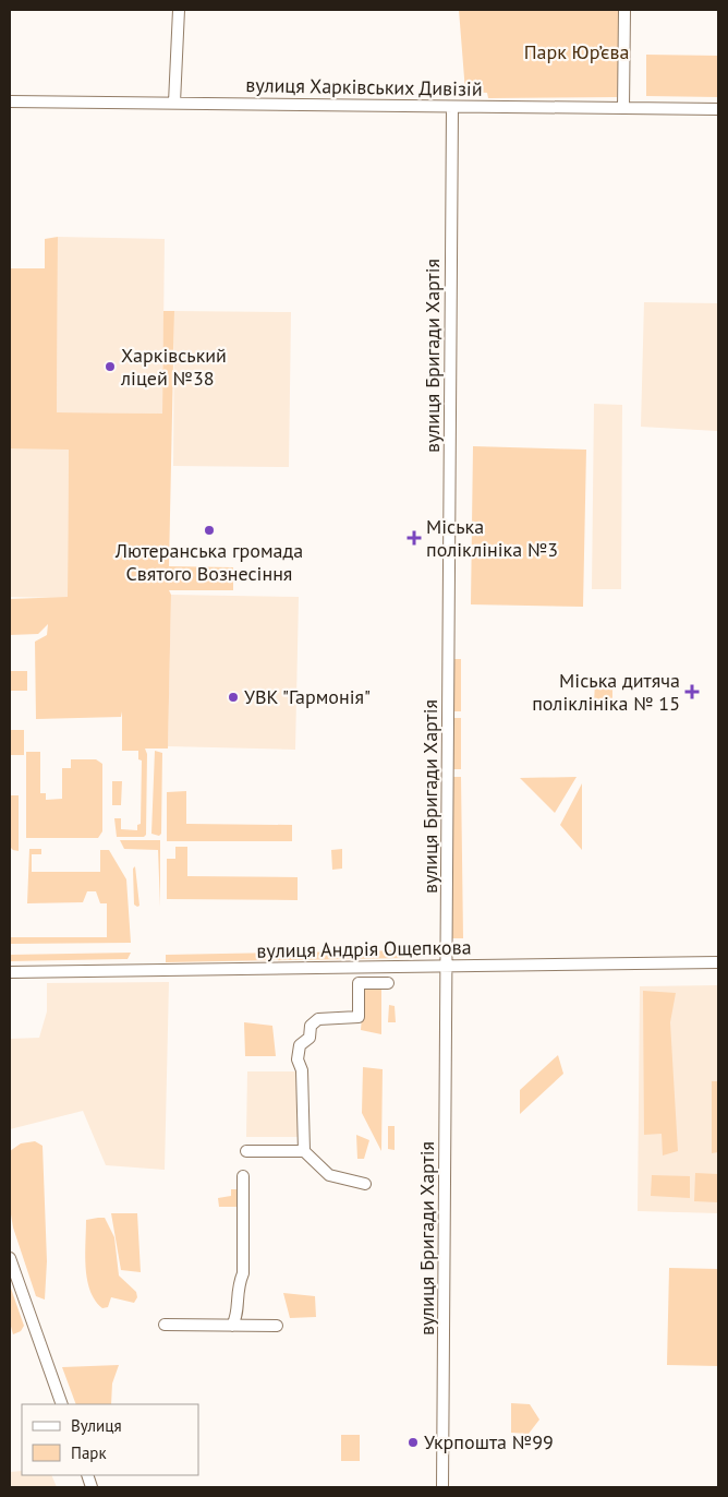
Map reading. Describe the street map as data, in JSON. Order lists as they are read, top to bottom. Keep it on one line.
{"streets":{"street":["вулиця Харківських Дивізій","вулиця Бригади Хартія","вулиця Андрія Ощепкова"]},"crossings":[["вулиця Харківських Дивізій","вулиця Бригади Хартія"],["вулиця Бригади Хартія","вулиця Андрія Ощепкова"]],"parks":["Парк Юр’єва"],"places":{"other":["Харківський ліцей №38","Лютеранська громада Святого Вознесіння","УВК \"Гармонія\"","Укрпошта №99"],"health":["Міська поліклініка №3","Міська дитяча поліклініка № 15"]},"legend":["Вулиця","Парк"]}
